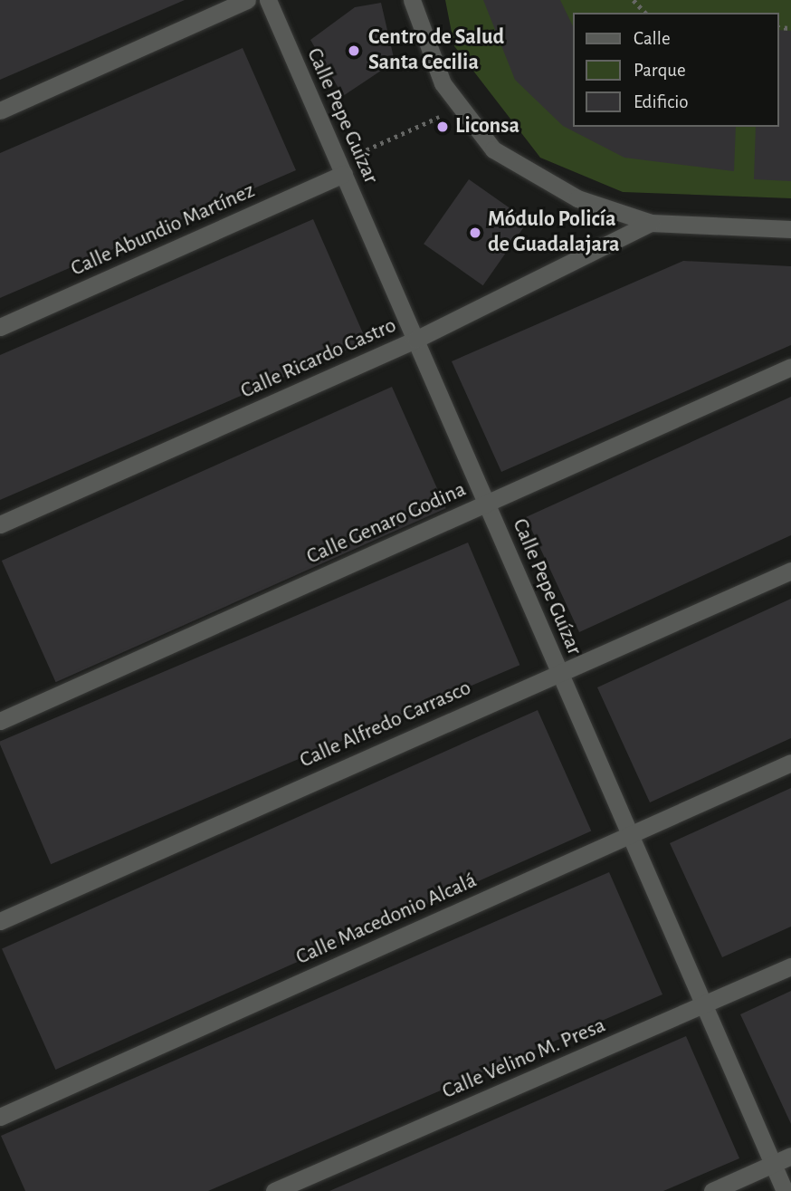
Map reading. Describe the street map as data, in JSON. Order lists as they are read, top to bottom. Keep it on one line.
{"streets":{"street":["Calle Pepe Guízar","Calle Abundio Martínez","Calle Ricardo Castro","Calle Genaro Godina","Calle Alfredo Carrasco","Calle Macedonio Alcalá","Calle Velino M. Presa"]},"crossings":[["Calle Pepe Guízar","Calle Abundio Martínez"],["Calle Pepe Guízar","Calle Ricardo Castro"],["Calle Pepe Guízar","Calle Genaro Godina"],["Calle Pepe Guízar","Calle Alfredo Carrasco"],["Calle Pepe Guízar","Calle Macedonio Alcalá"],["Calle Pepe Guízar","Calle Velino M. Presa"]],"places":["Centro de Salud Santa Cecilia","Liconsa","Módulo Policía de Guadalajara"],"legend":["Calle","Parque","Edificio"]}
